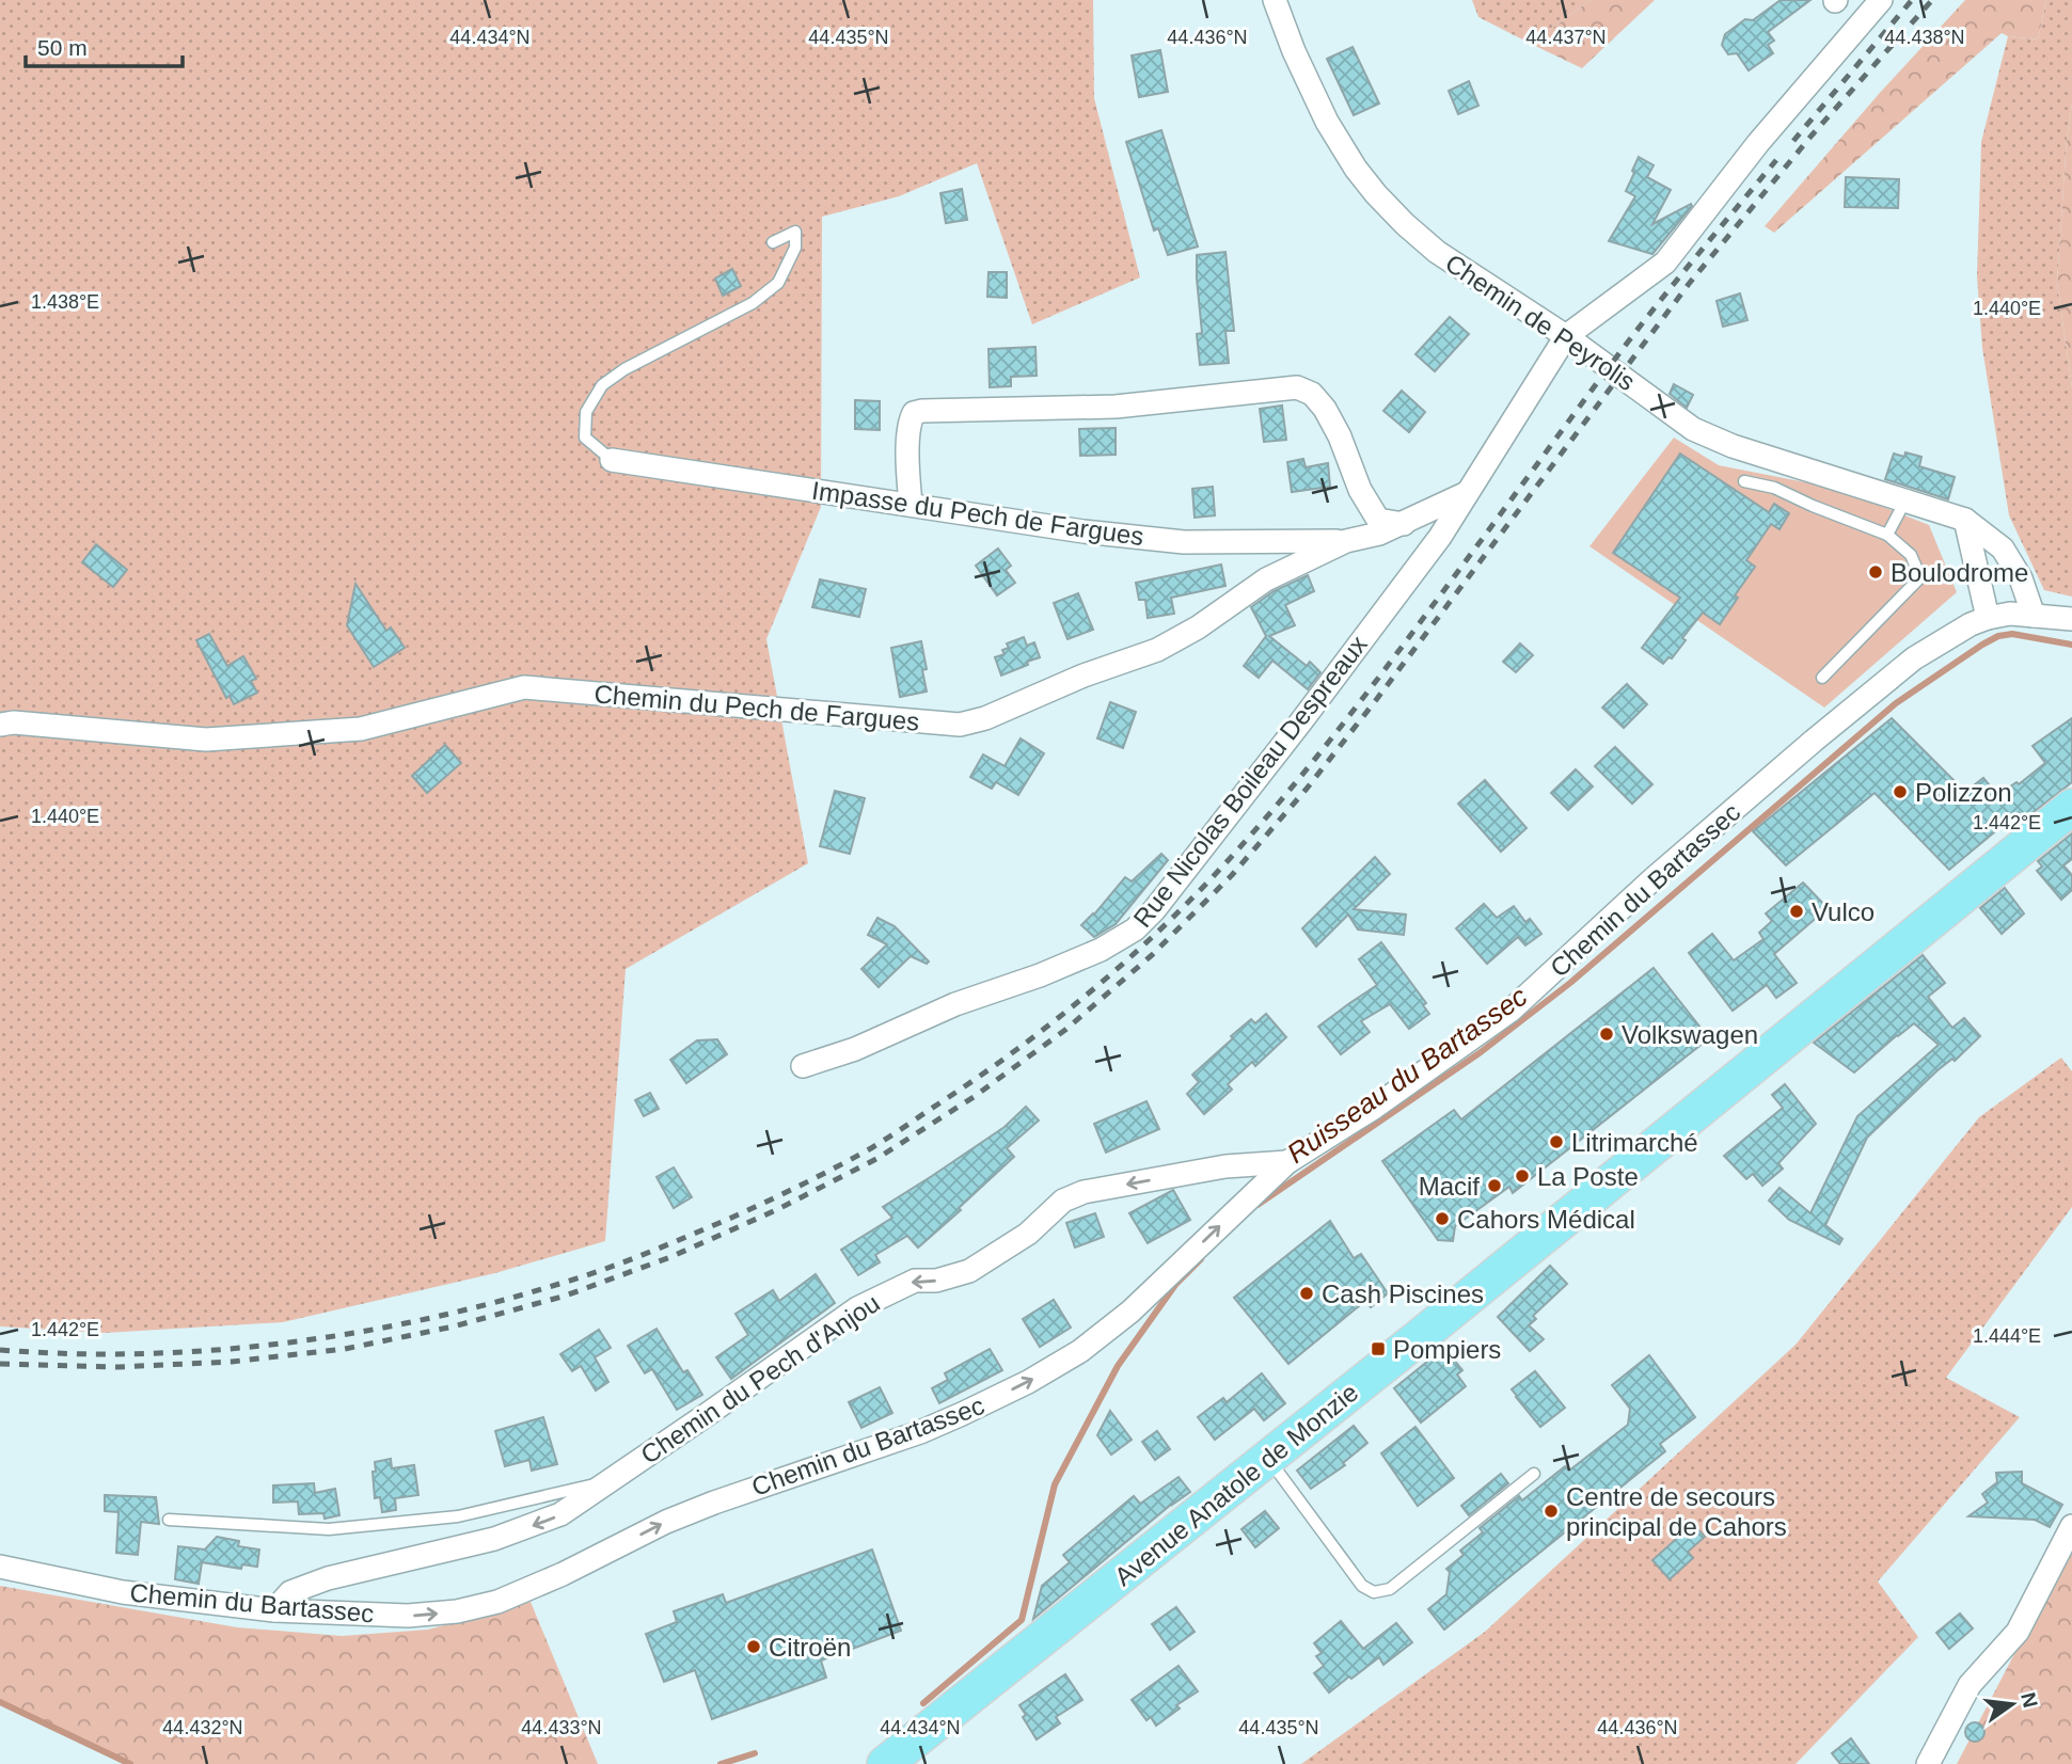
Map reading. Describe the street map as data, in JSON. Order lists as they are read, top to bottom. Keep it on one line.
{"streets":{"main road":["Avenue Anatole de Monzie"],"street":["Chemin de Peyrolis","Impasse du Pech de Fargues","Chemin du Pech de Fargues","Rue Nicolas Boileau Despreaux","Chemin du Bartassec","Chemin du Pech d'Anjou"]},"crossings":[["Chemin de Peyrolis","Rue Nicolas Boileau Despreaux"],["Chemin de Peyrolis","Chemin du Bartassec"],["Impasse du Pech de Fargues","Chemin du Pech de Fargues"],["Chemin du Pech de Fargues","Rue Nicolas Boileau Despreaux"],["Chemin du Bartassec","Chemin du Pech d'Anjou"]],"one_way":["Chemin du Bartassec","Chemin du Pech d'Anjou"],"water":["Ruisseau du Bartassec"],"places":{"other":["Boulodrome","Polizzon","Vulco","Volkswagen","Litrimarché","La Poste","Macif","Cahors Médical","Cash Piscines","Centre de secours principal de Cahors","Citroën"],"transit":["Pompiers"]},"scale_bar":"50 m","north":"right","coordinates":["44.434°N","44.435°N","44.436°N","44.437°N","44.438°N","1.438°E","1.440°E","1.442°E","1.444°E","44.432°N","44.433°N"]}
